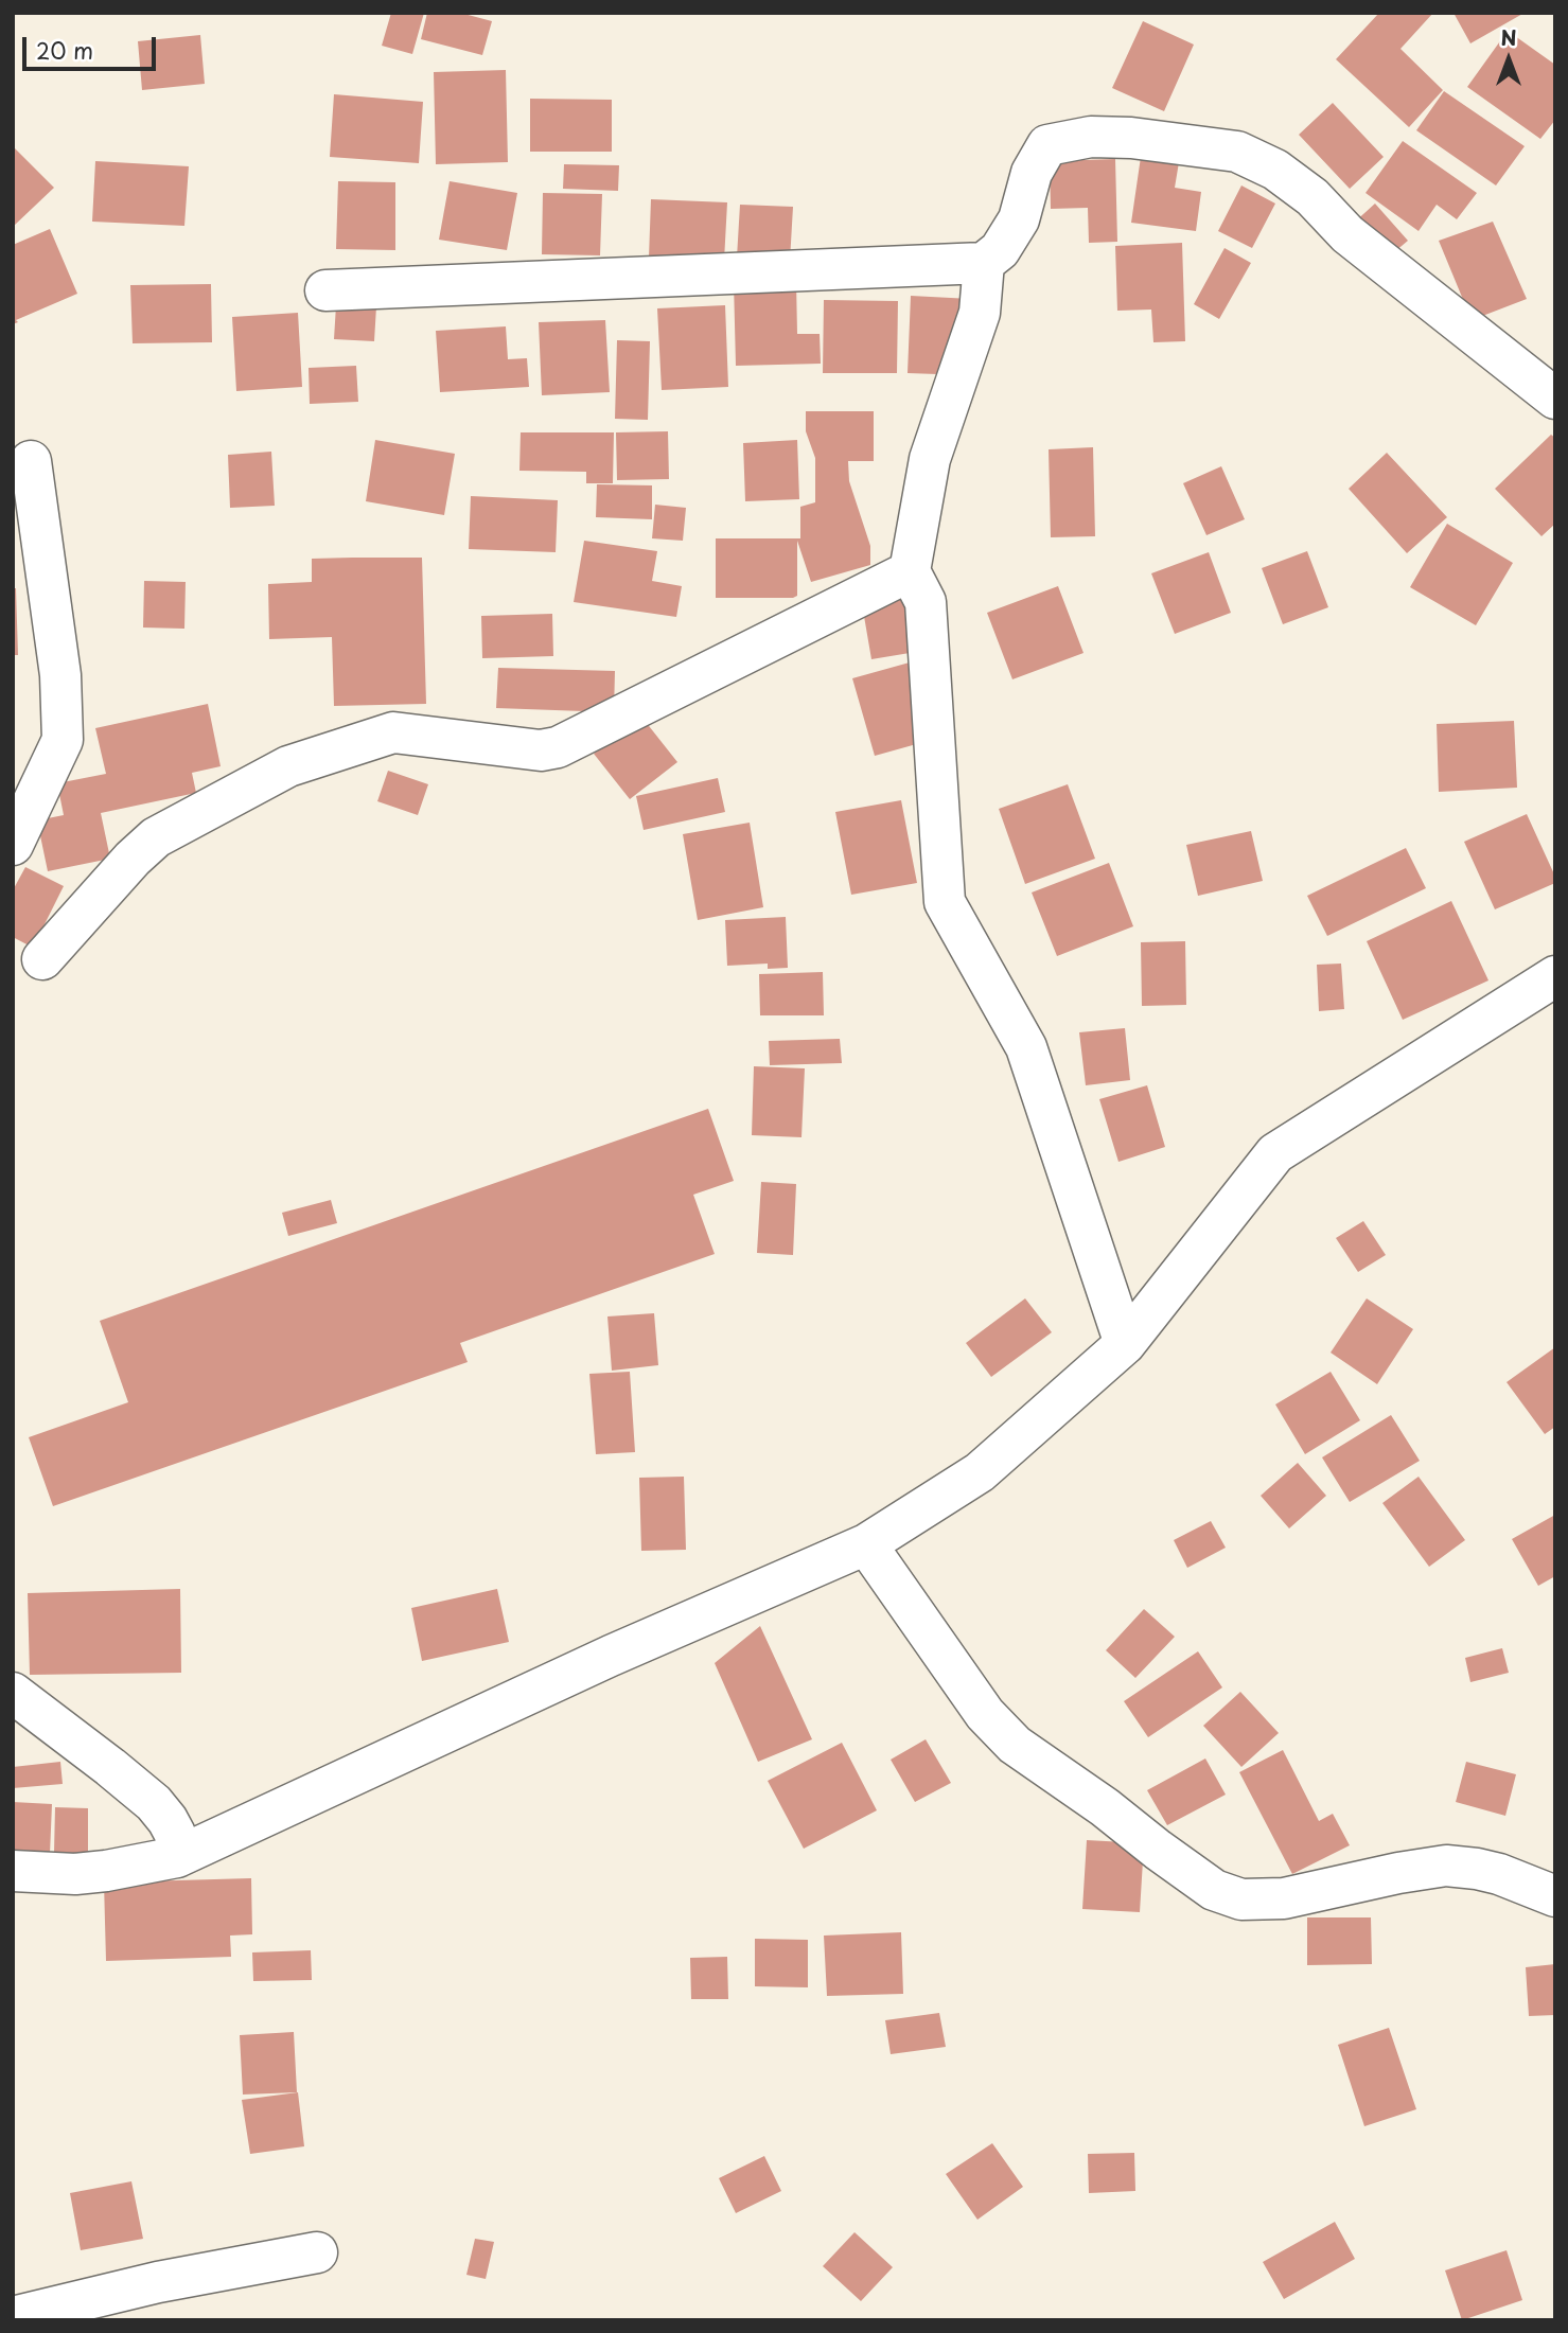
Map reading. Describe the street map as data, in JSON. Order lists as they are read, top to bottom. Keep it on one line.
{"scale_bar":"20 m","north":"top"}
